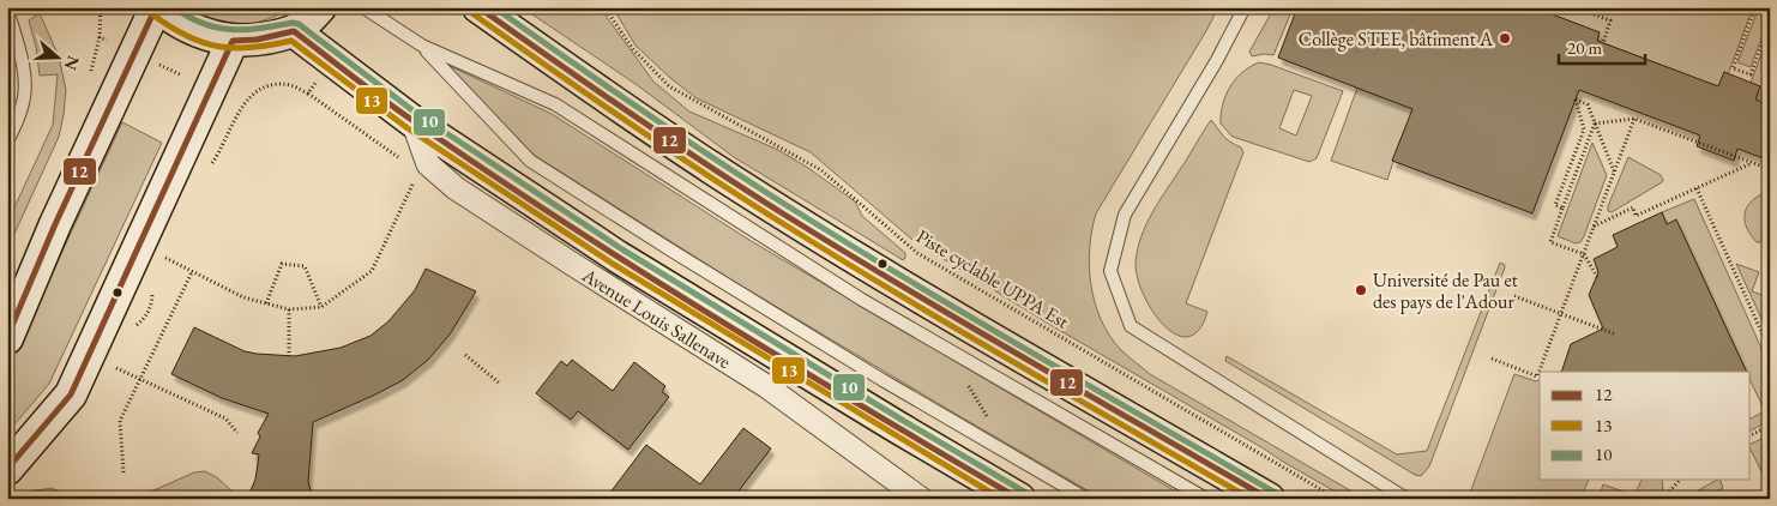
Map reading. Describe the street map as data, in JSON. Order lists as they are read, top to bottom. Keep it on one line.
{"streets":{"street":["Avenue Louis Sallenave"],"path":["Piste cyclable UPPA Est"]},"places":["Collège STEE, bâtiment A","Université de Pau et des pays de l'Adour"],"lines":["transit line 12","transit line 10","transit line 13"],"legend":["12","13","10"],"scale_bar":"20 m","north":"right"}
